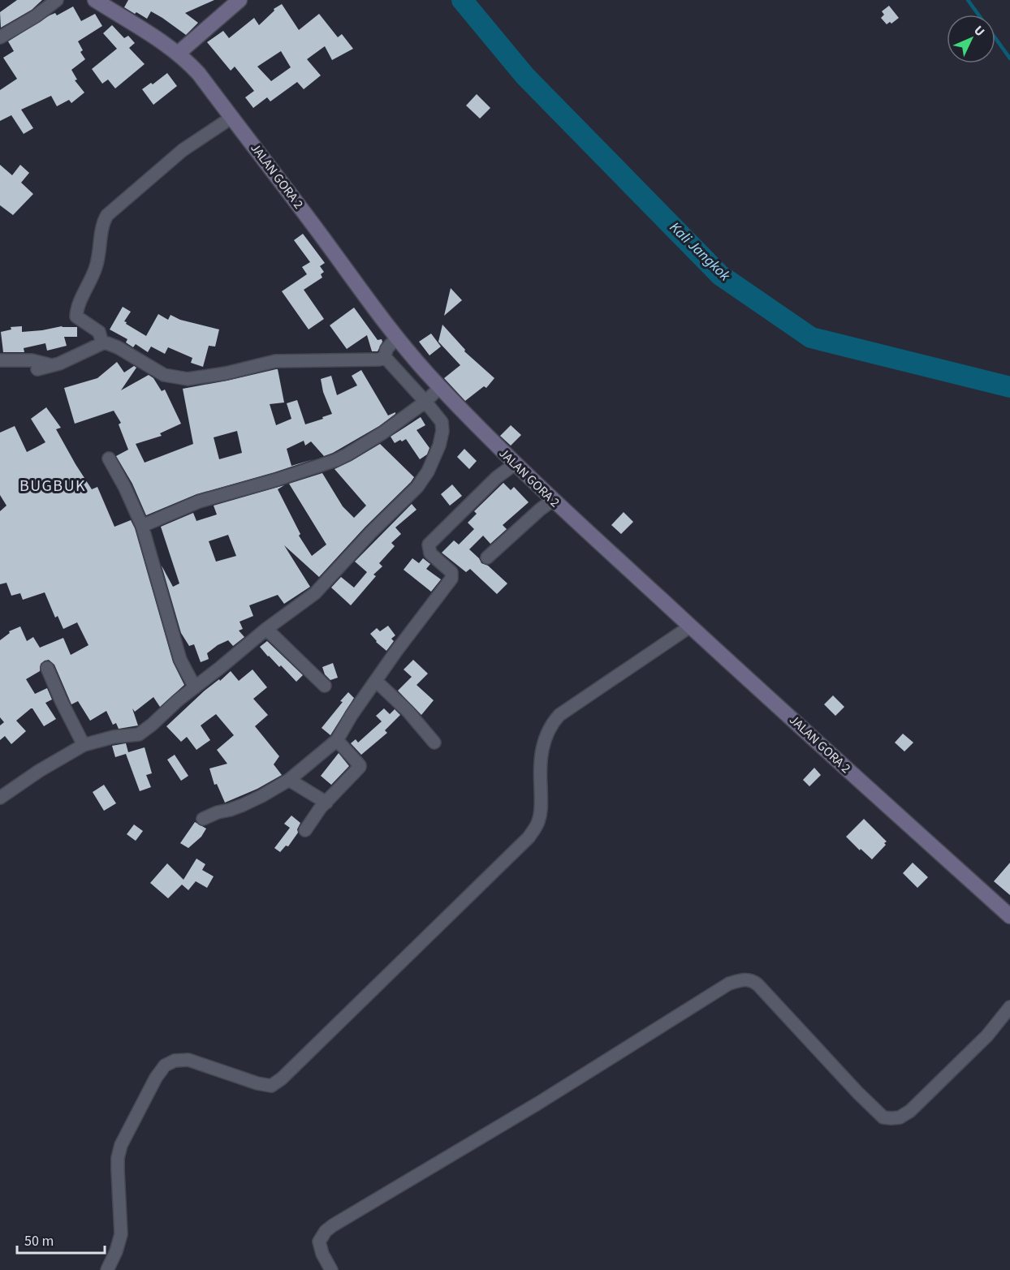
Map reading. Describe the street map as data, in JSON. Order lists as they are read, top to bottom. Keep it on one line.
{"streets":{"street":["JALAN GORA 2"]},"districts":["BUGBUK"],"water":["Kali Jangkok"],"scale_bar":"50 m","north":"top right"}
